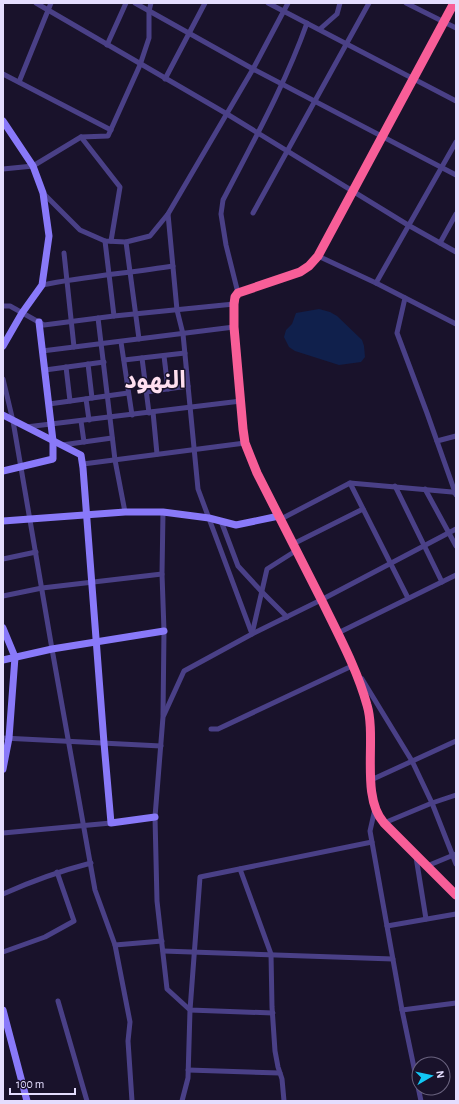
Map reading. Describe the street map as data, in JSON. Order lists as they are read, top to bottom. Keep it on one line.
{"districts":["النهود"],"scale_bar":"100 m","north":"right"}
